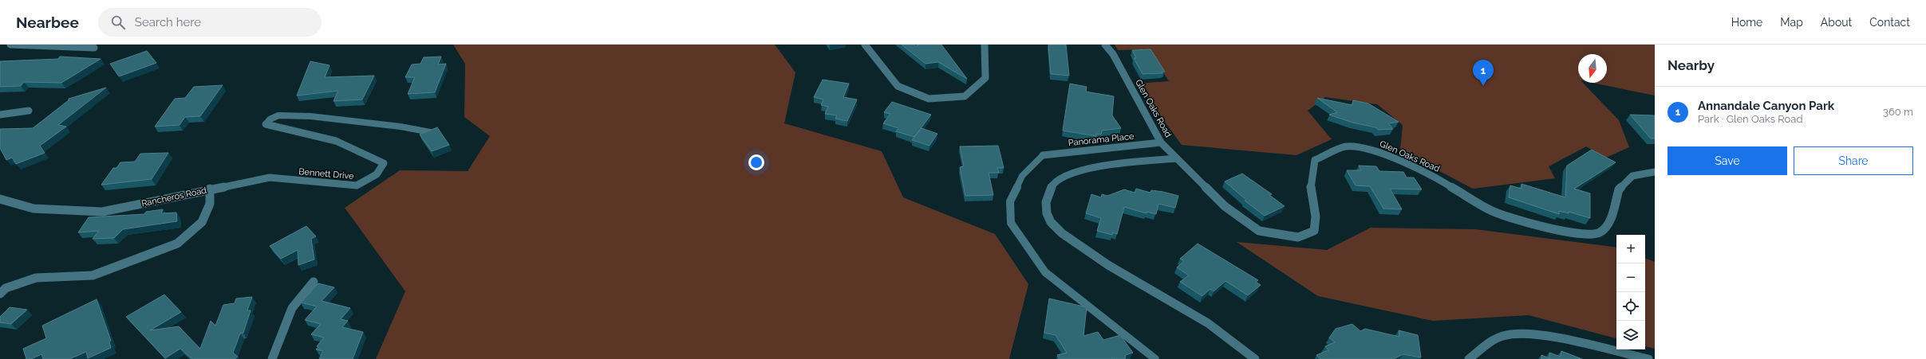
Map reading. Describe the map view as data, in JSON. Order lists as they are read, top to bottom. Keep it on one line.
{"streets":{"street":["Glen Oaks Road","Panorama Place","Bennett Drive","Rancheros Road"]},"crossings":[["Glen Oaks Road","Panorama Place"],["Bennett Drive","Rancheros Road"]],"north":"bottom","page":{"header":"Nearbee","search":"Search here","nav":["Home","Map","About","Contact"],"heading":"Nearby","pins":"1","list":[{"mark":"1","name":"Annandale Canyon Park","note":"Park · Glen Oaks Road","value":"360 m"}],"buttons":["Save","Share"],"map_buttons":["+","−"]}}
